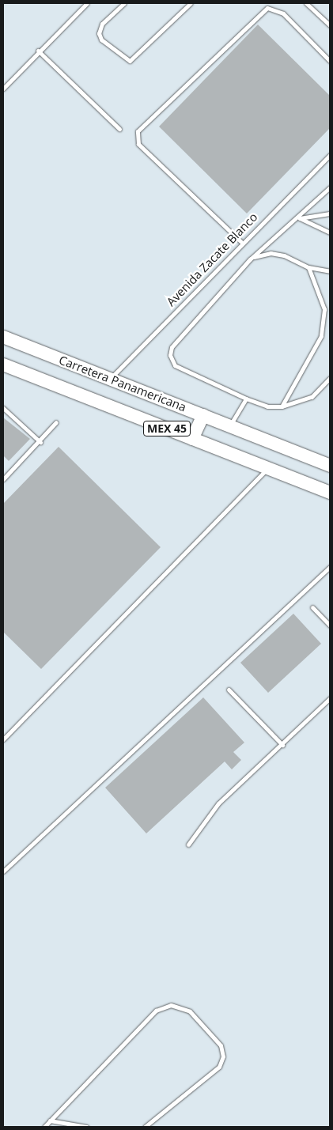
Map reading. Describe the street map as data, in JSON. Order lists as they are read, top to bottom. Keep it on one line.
{"streets":{"main road":["Carretera Panamericana","MEX 45"],"lane":["Avenida Zacate Blanco"]},"crossings":[["Avenida Zacate Blanco","Carretera Panamericana"]]}
